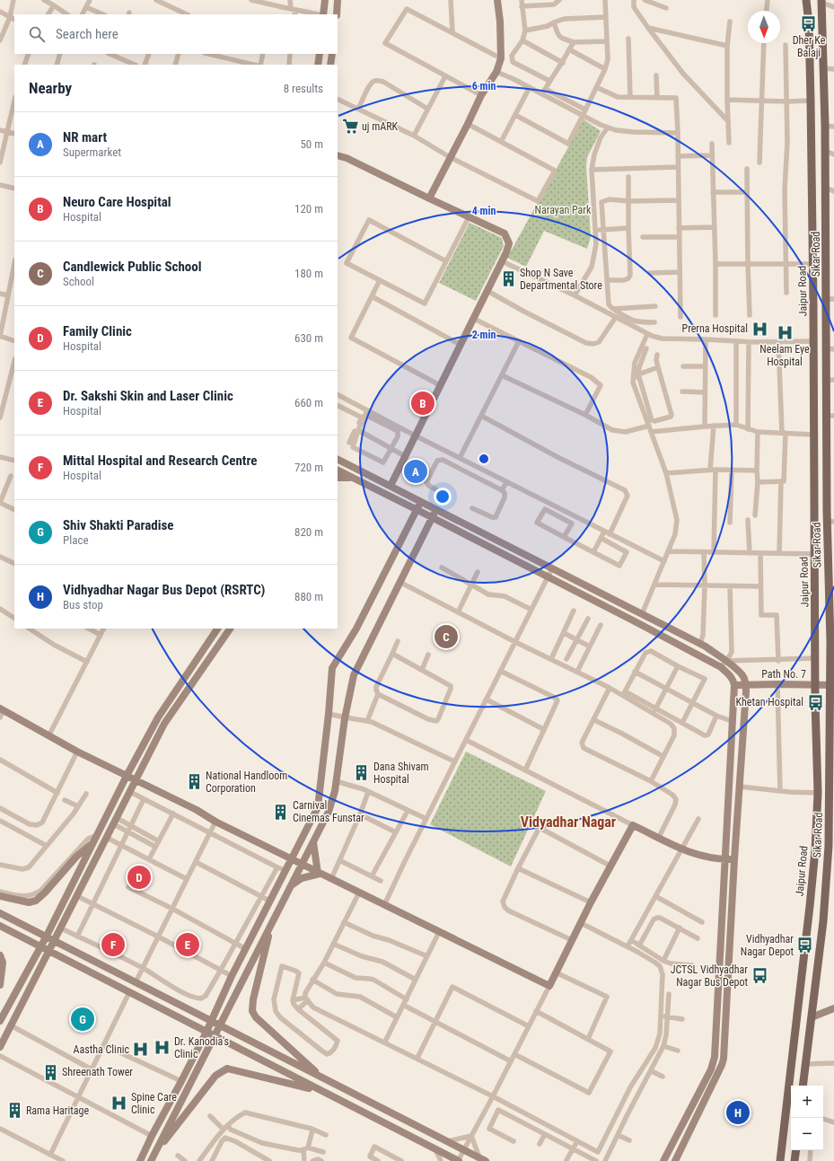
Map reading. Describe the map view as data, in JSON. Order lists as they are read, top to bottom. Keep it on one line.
{"streets":{"main road":["Sikar Road","Jaipur Road"],"street":["Path No. 7"]},"crossings":[["Sikar Road","Path No. 7"],["Jaipur Road","Path No. 7"]],"districts":["Vidyadhar Nagar"],"parks":["Narayan Park"],"places":{"bus stop":["Dher Ke Balaji","Khetan Hospital","Vidhyadhar Nagar Depot","JCTSL Vidhyadhar Nagar Bus Depot"],"supermarket":["uj mARK"],"building":["Shop N Save Departmental Store","Dana Shivam Hospital","National Handloom Corporation","Carnival Cinemas Funstar","Shreenath Tower","Rama Haritage"],"hospital":["Prerna Hospital","Neelam Eye Hospital","Dr. Kanodia's Clinic","Aastha Clinic","Spine Care Clinic"]},"north":"bottom","page":{"search":"Search here","heading":["Nearby","8 results"],"list":[{"mark":"A","name":"NR mart","note":"Supermarket","value":"50 m"},{"mark":"B","name":"Neuro Care Hospital","note":"Hospital","value":"120 m"},{"mark":"C","name":"Candlewick Public School","note":"School","value":"180 m"},{"mark":"D","name":"Family Clinic","note":"Hospital","value":"630 m"},{"mark":"E","name":"Dr. Sakshi Skin and Laser Clinic","note":"Hospital","value":"660 m"},{"mark":"F","name":"Mittal Hospital and Research Centre","note":"Hospital","value":"720 m"},{"mark":"G","name":"Shiv Shakti Paradise","note":"Place","value":"820 m"},{"mark":"H","name":"Vidhyadhar Nagar Bus Depot (RSRTC)","note":"Bus stop","value":"880 m"}],"pins":["B","A","C","D","E","F","G","H"],"map_buttons":["+","−"]},"rings":["6 min","4 min","2 min"]}
